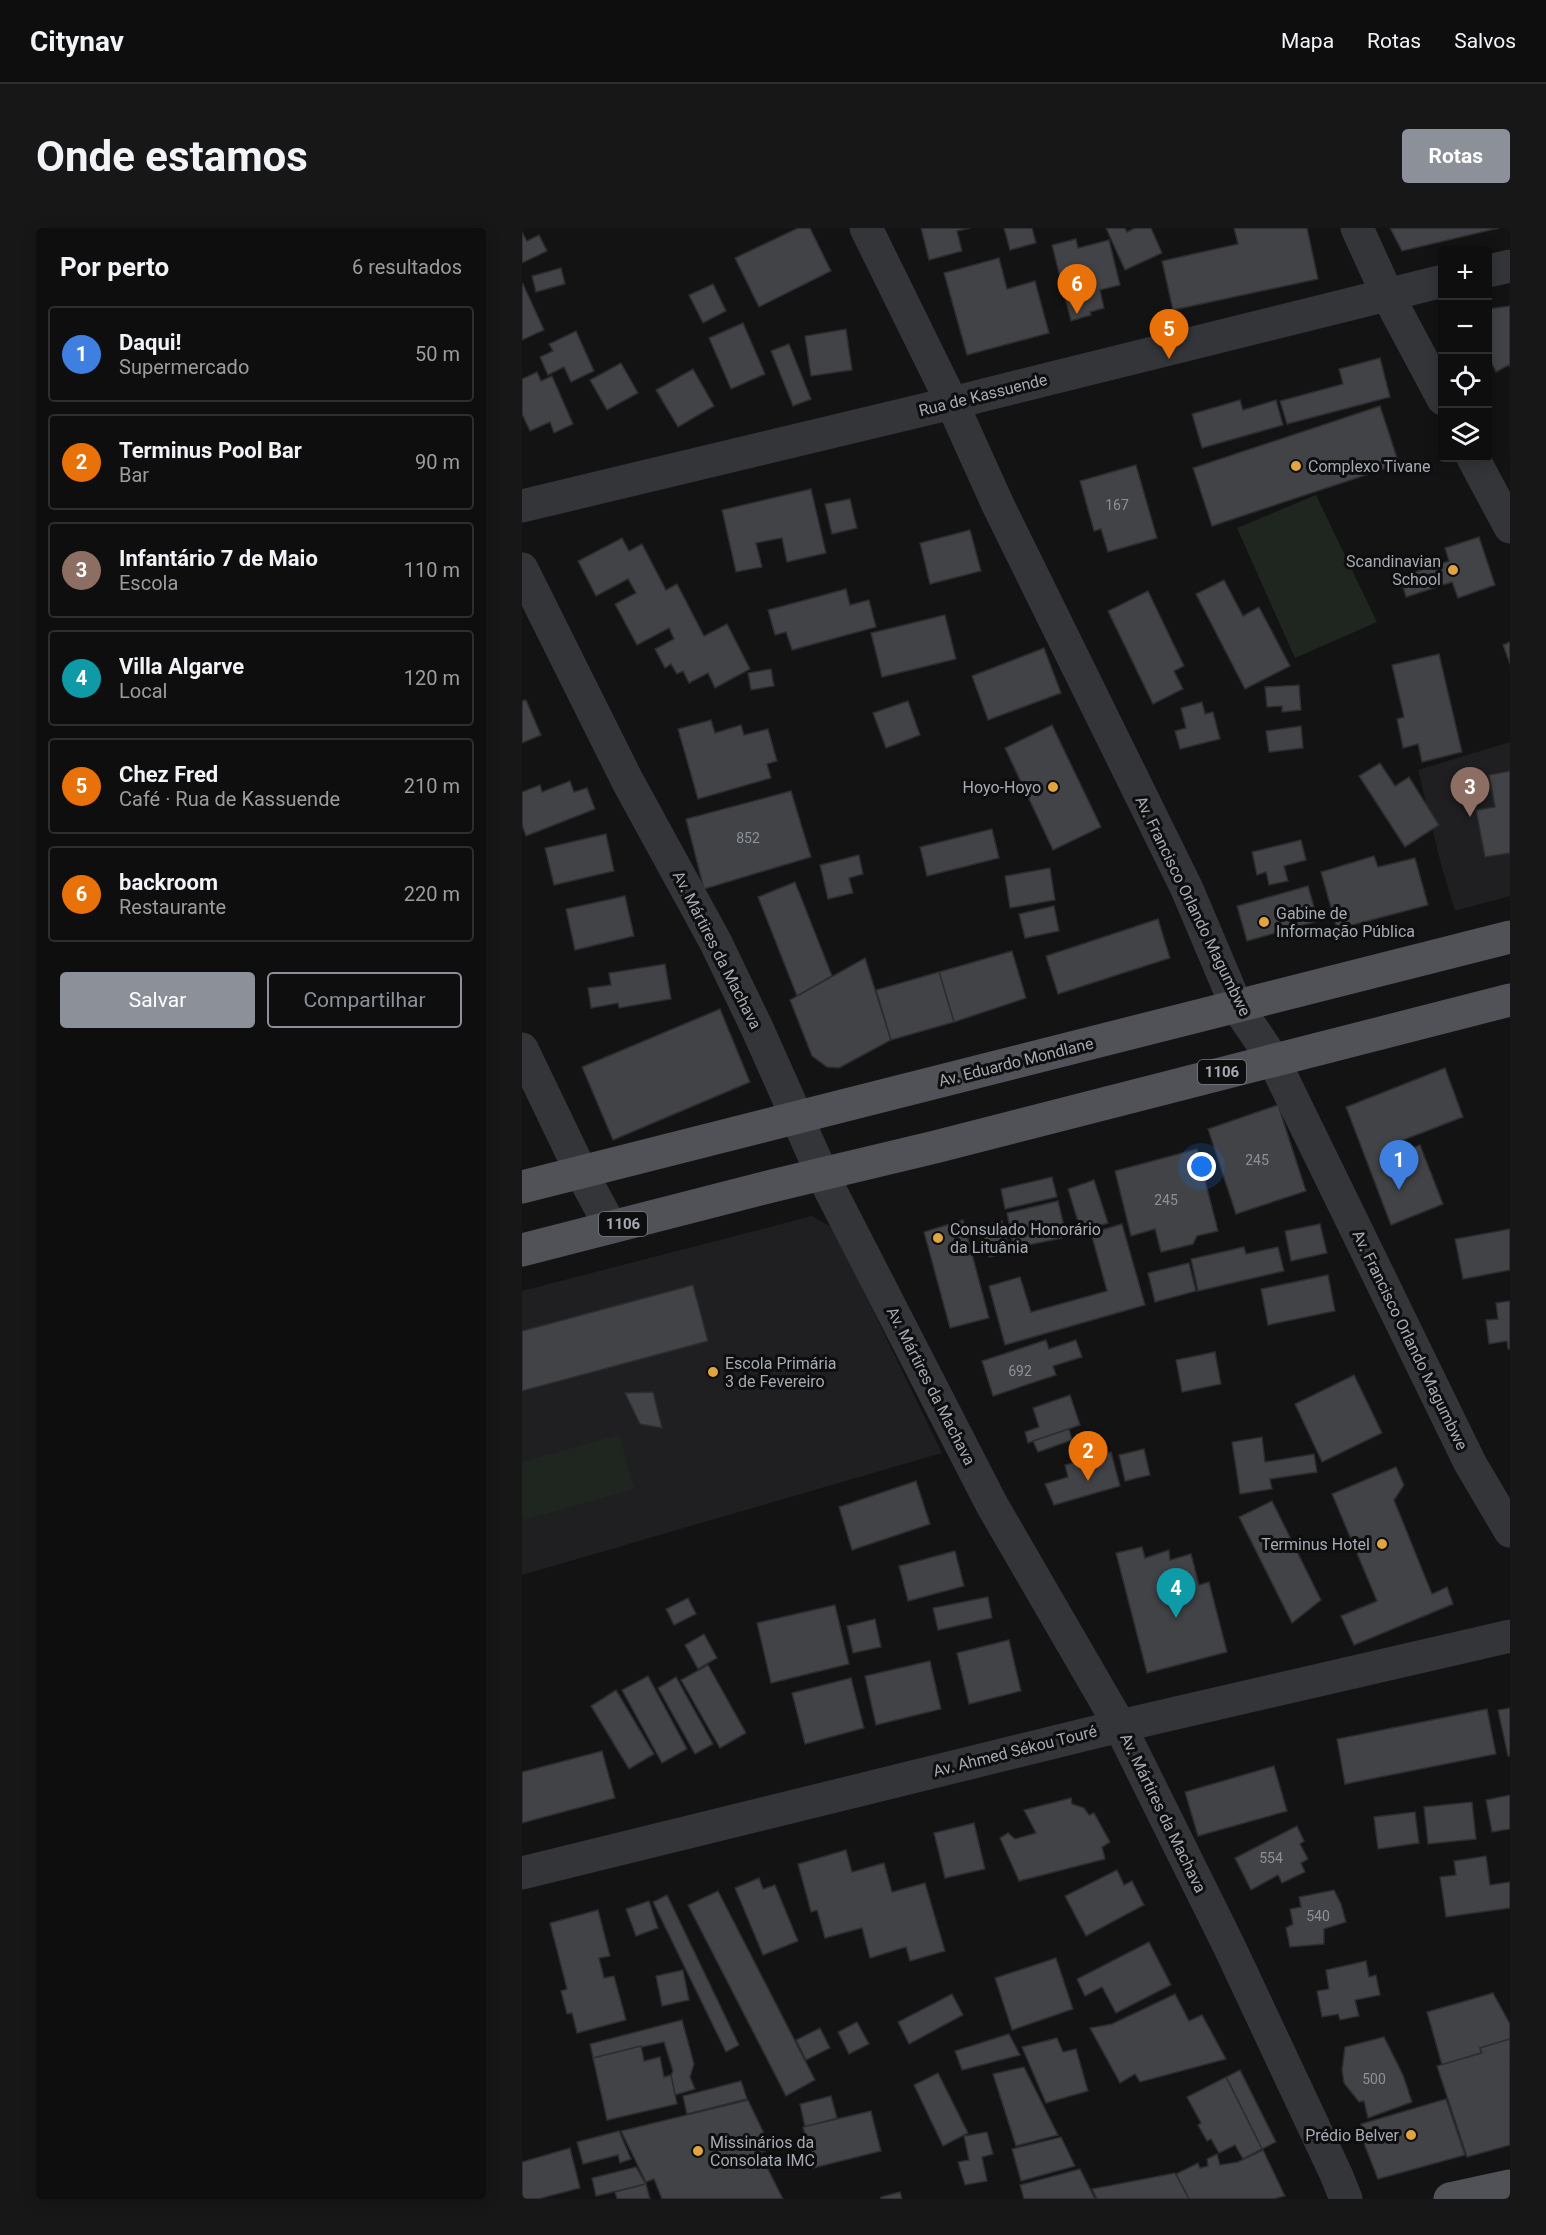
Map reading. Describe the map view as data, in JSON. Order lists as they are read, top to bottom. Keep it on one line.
{"streets":{"main road":["Av. Eduardo Mondlane","1106"],"street":["Rua de Kassuende","Av. Francisco Orlando Magumbwe","Av. Mártires da Machava","Av. Ahmed Sékou Touré"]},"crossings":[["Rua de Kassuende","Av. Francisco Orlando Magumbwe"],["Av. Francisco Orlando Magumbwe","Av. Eduardo Mondlane"],["Av. Francisco Orlando Magumbwe","1106"],["Av. Mártires da Machava","Av. Eduardo Mondlane"],["Av. Mártires da Machava","1106"],["Av. Mártires da Machava","Av. Ahmed Sékou Touré"]],"places":["Complexo Tivane","Scandinavian School","Hoyo-Hoyo","Gabine de Informação Pública","Consulado Honorário da Lituânia","Escola Primária 3 de Fevereiro","Terminus Hotel","Prédio Belver","Missinários da Consolata IMC"],"house_numbers":["167","852","245","245","692","554","540","500"],"page":{"header":"Citynav","nav":["Mapa","Rotas","Salvos"],"buttons":["Rotas",["Salvar","Compartilhar"]],"title":"Onde estamos","heading":["Por perto","6 resultados"],"map_buttons":["+","−"],"pins":["6","5","3","1","2","4"],"list":[{"mark":"1","name":"Daqui!","note":"Supermercado","value":"50 m"},{"mark":"2","name":"Terminus Pool Bar","note":"Bar","value":"90 m"},{"mark":"3","name":"Infantário 7 de Maio","note":"Escola","value":"110 m"},{"mark":"4","name":"Villa Algarve","note":"Local","value":"120 m"},{"mark":"5","name":"Chez Fred","note":"Café · Rua de Kassuende","value":"210 m"},{"mark":"6","name":"backroom","note":"Restaurante","value":"220 m"}]}}
